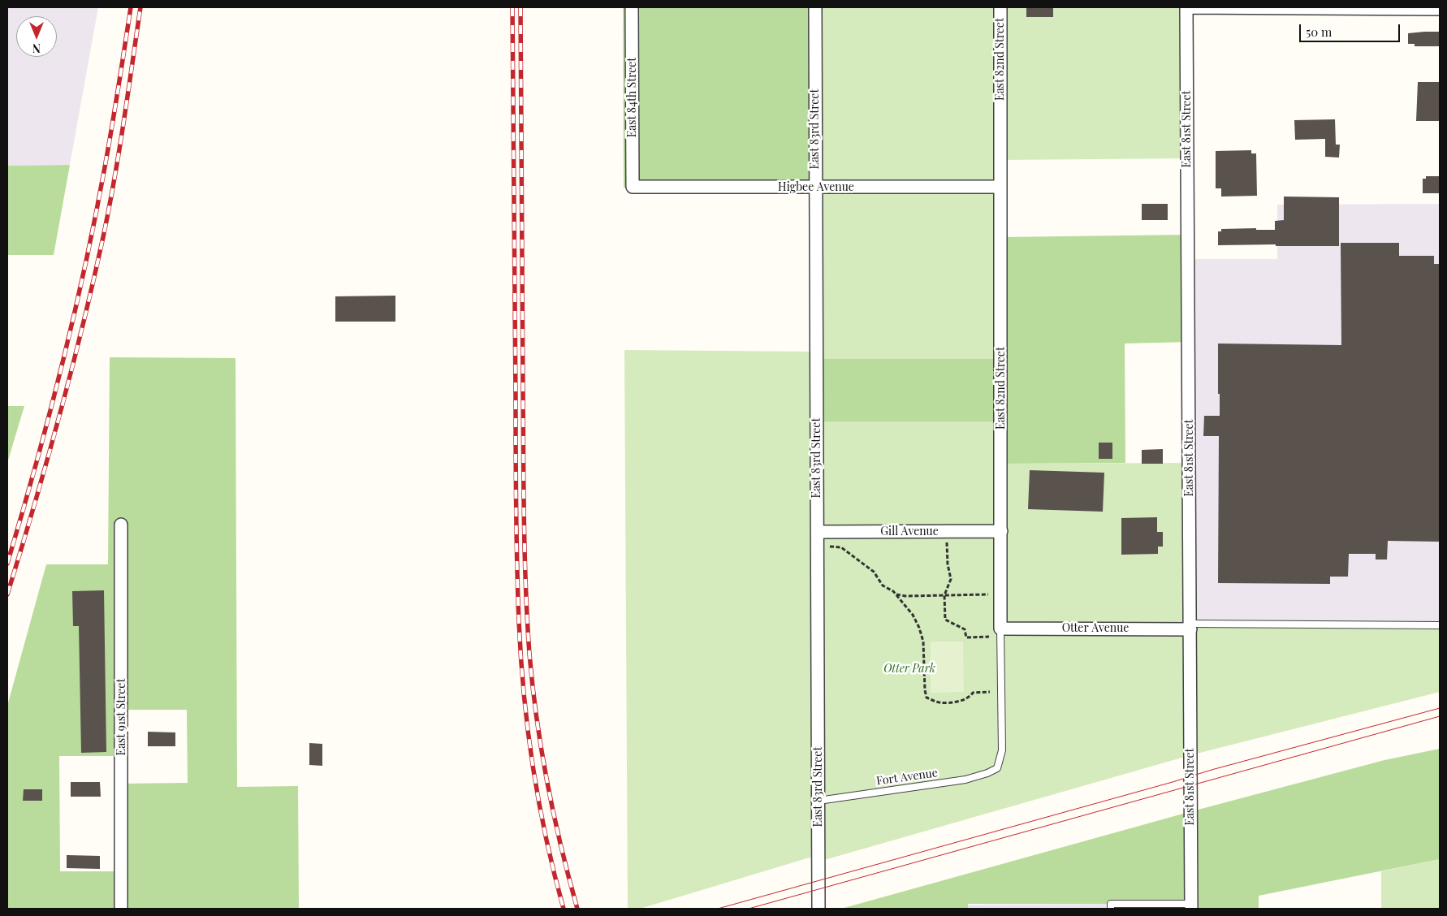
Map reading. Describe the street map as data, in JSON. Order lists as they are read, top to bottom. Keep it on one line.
{"streets":{"street":["East 82nd Street","East 84th Street","East 83rd Street","East 81st Street","Higbee Avenue","Gill Avenue","Otter Avenue","East 91st Street"],"lane":["Fort Avenue"]},"crossings":[["East 82nd Street","Higbee Avenue"],["East 82nd Street","Gill Avenue"],["East 82nd Street","Otter Avenue"],["East 82nd Street","Fort Avenue"],["East 84th Street","Higbee Avenue"],["East 83rd Street","Higbee Avenue"],["East 83rd Street","Gill Avenue"],["East 83rd Street","Fort Avenue"],["East 81st Street","Otter Avenue"]],"parks":["Otter Park"],"scale_bar":"50 m","north":"bottom"}
